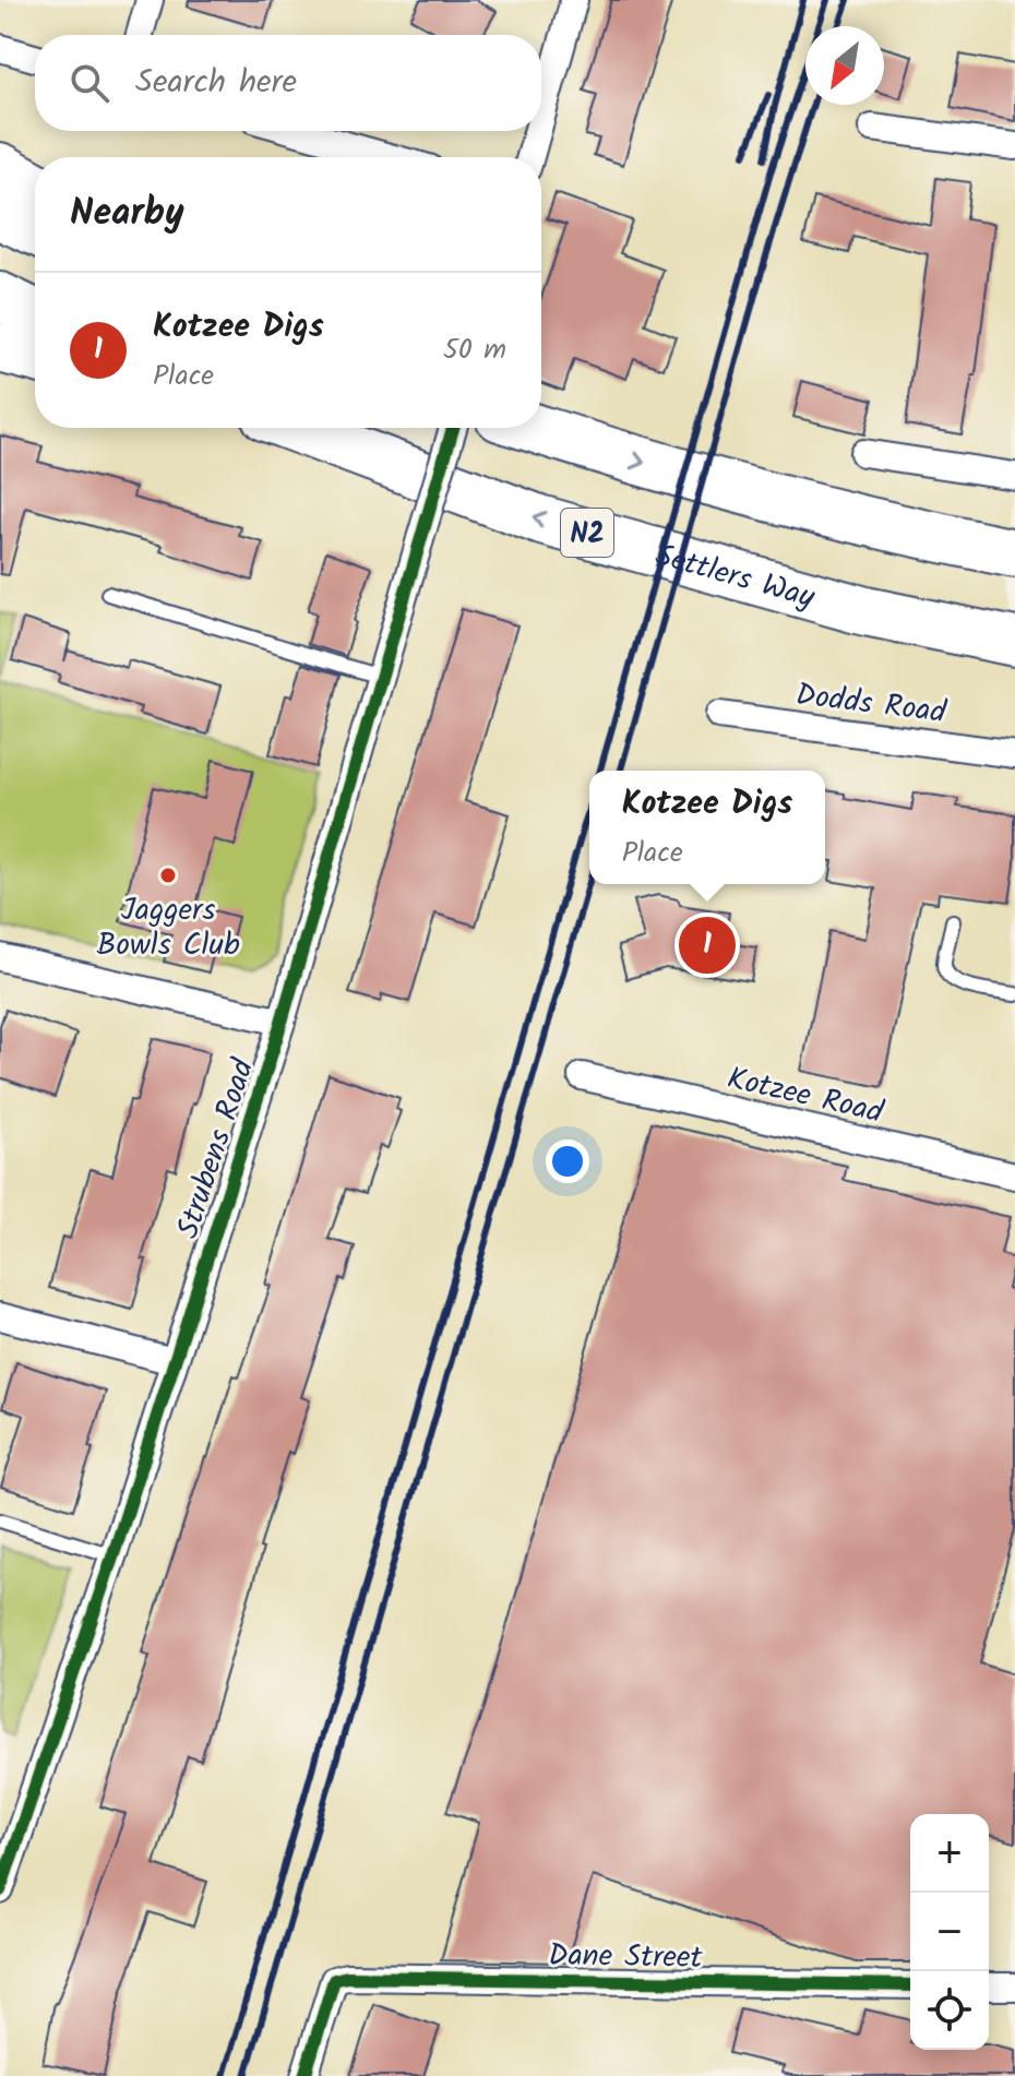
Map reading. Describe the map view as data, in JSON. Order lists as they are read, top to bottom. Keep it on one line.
{"streets":{"highway":["N2","Settlers Way"],"street":["Dodds Road","Kotzee Road","Strubens Road","Dane Street"]},"places":["Jaggers Bowls Club"],"north":"bottom left","page":{"search":"Search here","heading":"Nearby","list":[{"mark":"1","name":"Kotzee Digs","note":"Place","value":"50 m"}],"popup":["Kotzee Digs","Place"],"pins":"1","map_buttons":["+","−"]}}
